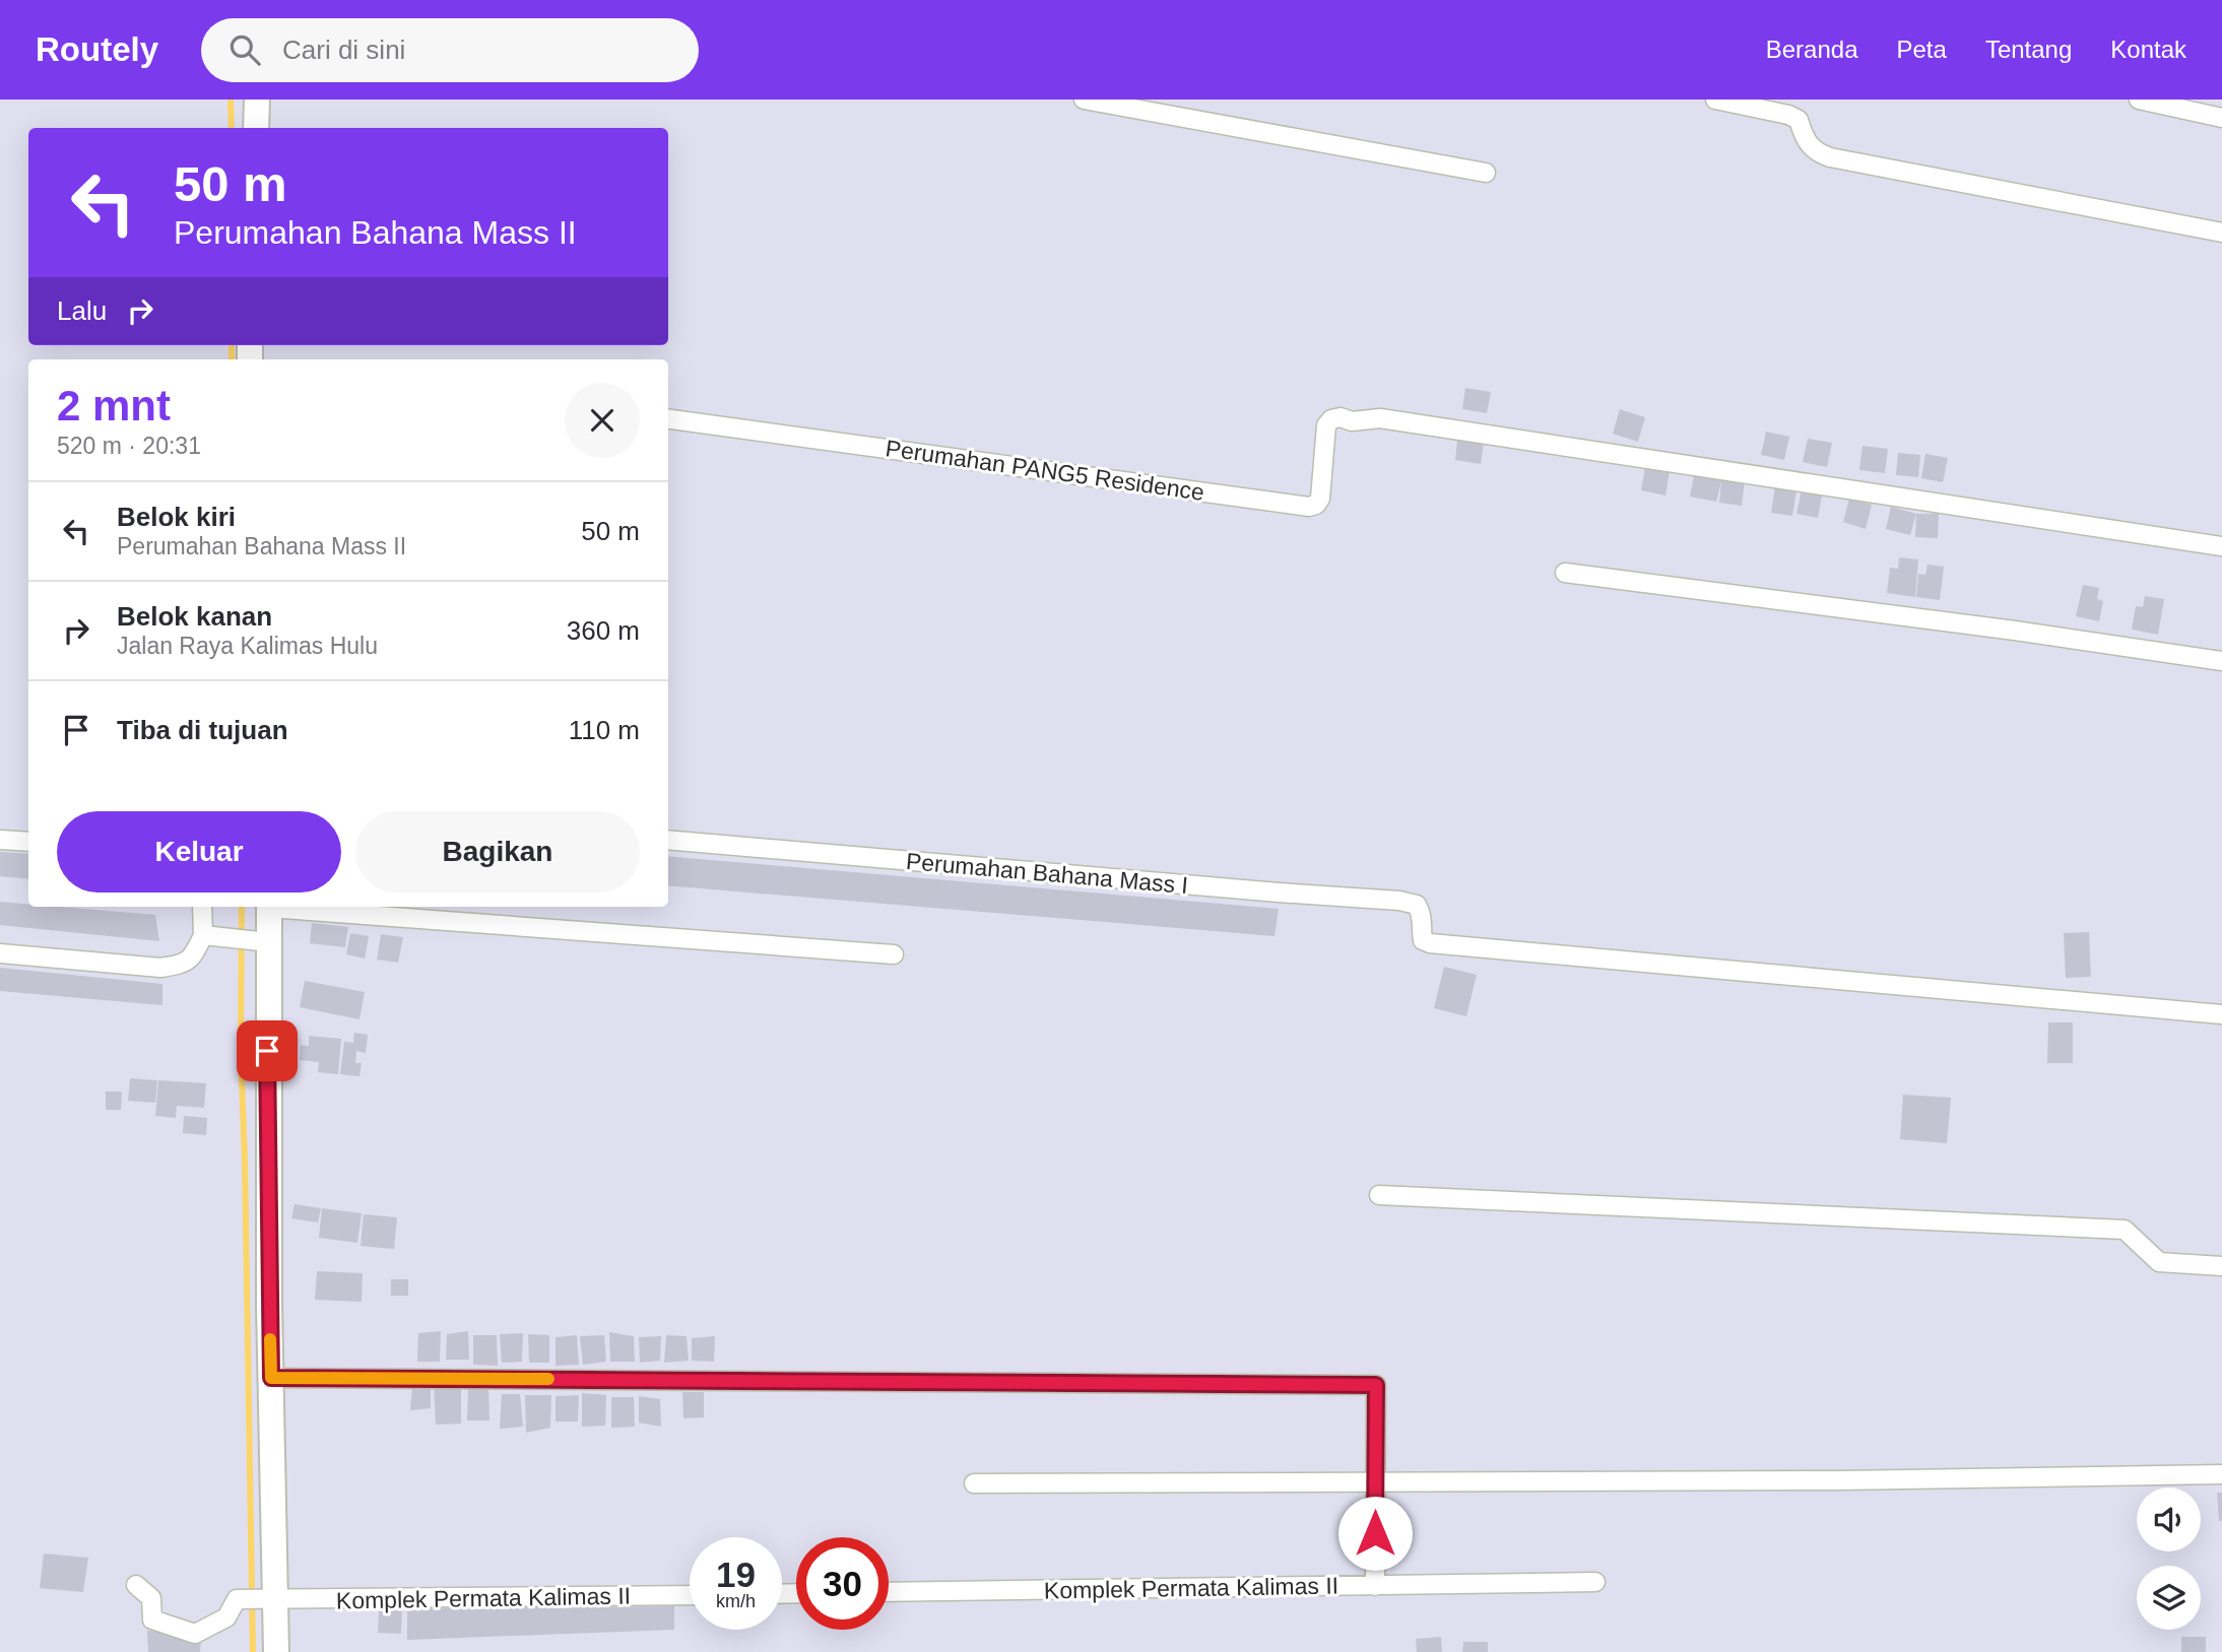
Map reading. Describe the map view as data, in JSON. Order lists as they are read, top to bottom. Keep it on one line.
{"streets":{"street":["Perumahan PANG5 Residence","Perumahan Bahana Mass I","Komplek Permata Kalimas II"]},"page":{"header":"Routely","search":"Cari di sini","nav":["Beranda","Peta","Tentang","Kontak"],"turn":["50 m","Perumahan Bahana Mass II"],"then":"Lalu","heading":["2 mnt","520 m · 20:31"],"list":[{"name":"Belok kiri","note":"Perumahan Bahana Mass II","value":"50 m"},{"name":"Belok kanan","note":"Jalan Raya Kalimas Hulu","value":"360 m"},{"name":"Tiba di tujuan","value":"110 m"}],"buttons":["Keluar","Bagikan"],"speed":"19 km/h","limit":"30"}}
